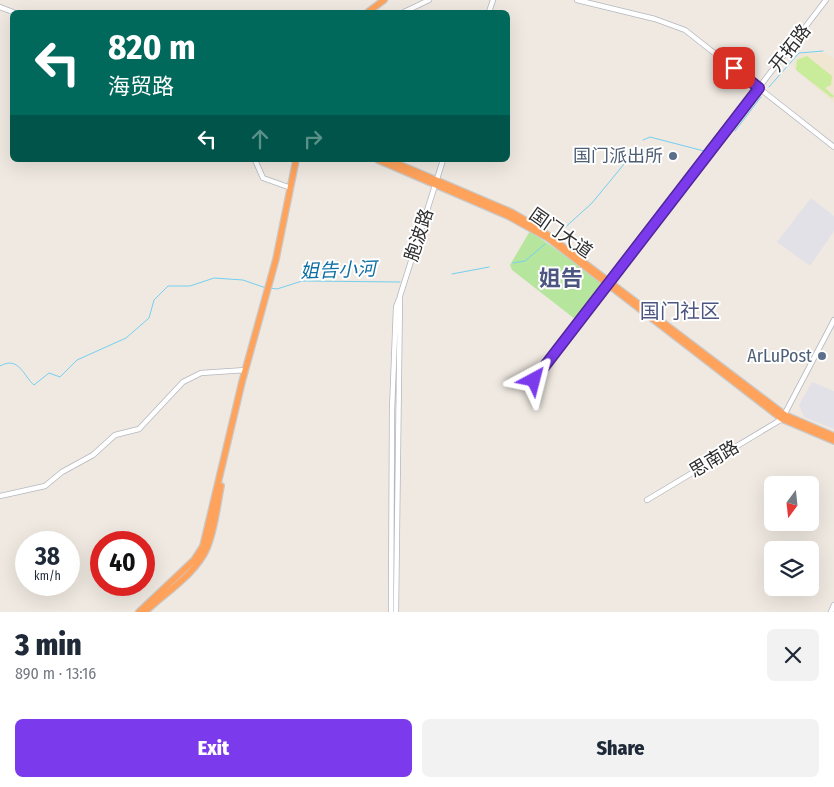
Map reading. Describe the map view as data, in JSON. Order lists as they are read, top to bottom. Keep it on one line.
{"streets":{"highway":["国门大道"],"street":["开拓路","胞波路","思南路"]},"crossings":[["开拓路","国门大道"],["国门大道","胞波路"],["国门大道","思南路"]],"districts":["姐告","国门社区"],"water":["姐告小河"],"places":["国门派出所","ArLuPost"],"north":"bottom","page":{"turn":["820 m","海贸路"],"speed":"38 km/h","limit":"40","heading":["3 min","890 m · 13:16"],"buttons":["Exit","Share"]}}
